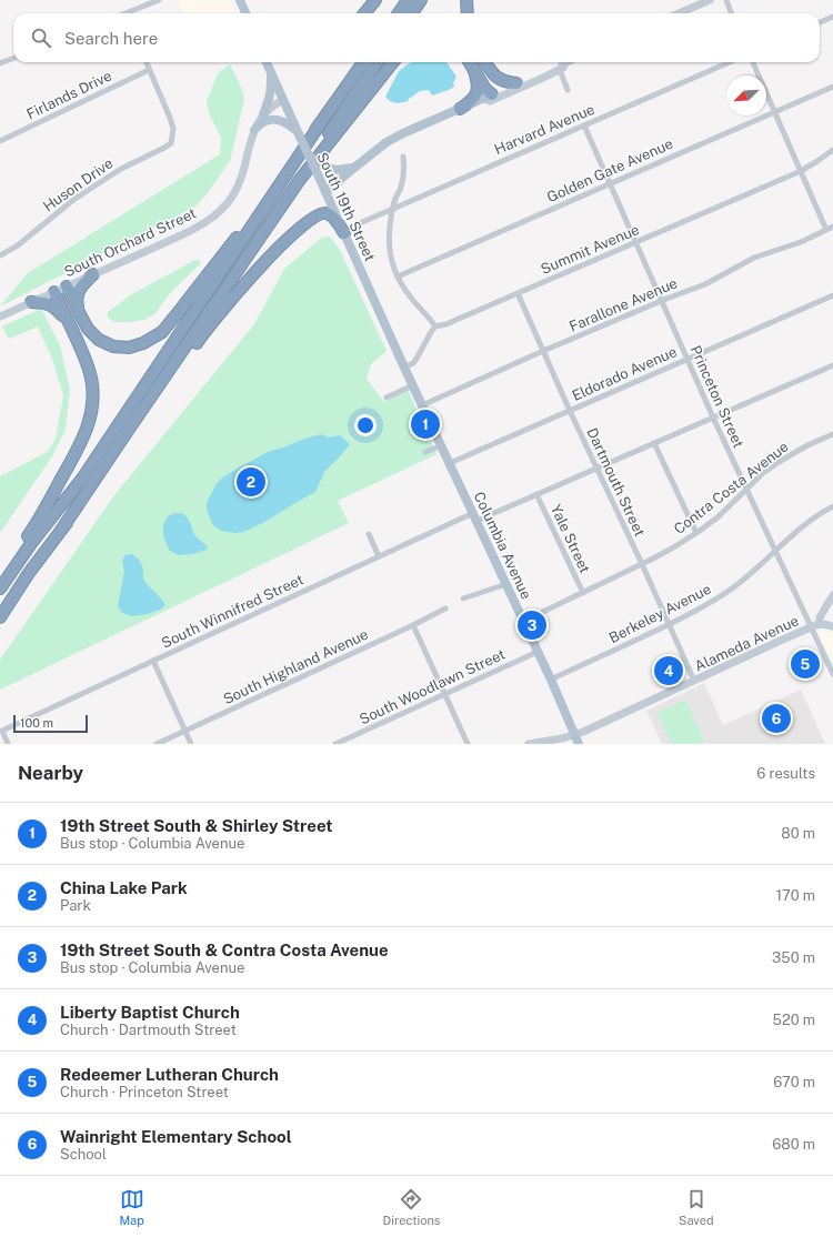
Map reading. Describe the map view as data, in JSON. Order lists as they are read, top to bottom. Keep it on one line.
{"streets":{"main road":["South 19th Street","South Orchard Street","Columbia Avenue","Alameda Avenue"],"street":["Firlands Drive","Harvard Avenue","Golden Gate Avenue","Huson Drive","Summit Avenue","Farallone Avenue","Eldorado Avenue","Princeton Street","Dartmouth Street","Contra Costa Avenue","Yale Street","South Winnifred Street","Berkeley Avenue","South Highland Avenue","South Woodlawn Street"]},"crossings":[["Firlands Drive","Huson Drive"],["Harvard Avenue","Princeton Street"],["Golden Gate Avenue","Princeton Street"],["South 19th Street","South Orchard Street"],["South 19th Street","Columbia Avenue"],["Summit Avenue","Princeton Street"],["Summit Avenue","Dartmouth Street"],["Farallone Avenue","Princeton Street"],["Farallone Avenue","Dartmouth Street"],["Farallone Avenue","Columbia Avenue"],["Eldorado Avenue","Princeton Street"],["Eldorado Avenue","Dartmouth Street"],["Eldorado Avenue","Columbia Avenue"],["Princeton Street","Contra Costa Avenue"],["Princeton Street","South Winnifred Street"],["Princeton Street","Berkeley Avenue"],["Princeton Street","Alameda Avenue"],["Dartmouth Street","Contra Costa Avenue"],["Dartmouth Street","South Winnifred Street"],["Dartmouth Street","Berkeley Avenue"],["Dartmouth Street","Alameda Avenue"],["Contra Costa Avenue","Yale Street"],["Contra Costa Avenue","Columbia Avenue"],["Yale Street","South Winnifred Street"],["Columbia Avenue","South Winnifred Street"],["Columbia Avenue","Berkeley Avenue"],["Columbia Avenue","Alameda Avenue"],["Columbia Avenue","South Woodlawn Street"]],"scale_bar":"100 m","north":"bottom left","page":{"search":"Search here","pins":["1","2","3","5","4","6"],"scale":"100 m","heading":["Nearby","6 results"],"list":[{"mark":"1","name":"19th Street South & Shirley Street","note":"Bus stop · Columbia Avenue","value":"80 m"},{"mark":"2","name":"China Lake Park","note":"Park","value":"170 m"},{"mark":"3","name":"19th Street South & Contra Costa Avenue","note":"Bus stop · Columbia Avenue","value":"350 m"},{"mark":"4","name":"Liberty Baptist Church","note":"Church · Dartmouth Street","value":"520 m"},{"mark":"5","name":"Redeemer Lutheran Church","note":"Church · Princeton Street","value":"670 m"},{"mark":"6","name":"Wainright Elementary School","note":"School","value":"680 m"}],"nav":["Map","Directions","Saved"]}}
